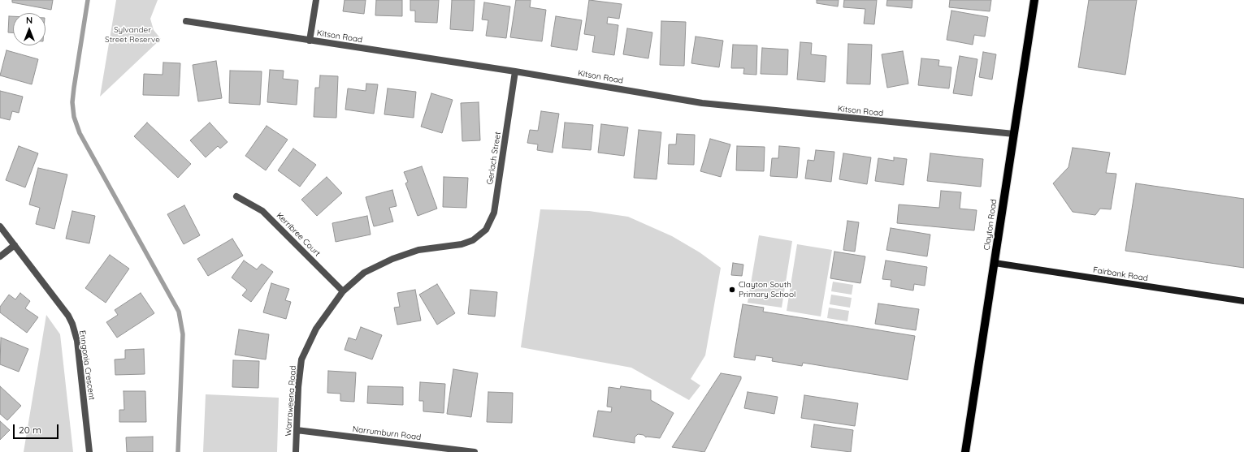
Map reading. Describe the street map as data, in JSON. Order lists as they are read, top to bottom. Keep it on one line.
{"streets":{"main road":["Clayton Road","Fairbank Road"],"street":["Kitson Road","Gerlach Street","Kerribree Court","Enngonia Crescent","Warraweena Road","Narrumburn Road"]},"crossings":[["Kitson Road","Gerlach Street"],["Kitson Road","Clayton Road"],["Gerlach Street","Warraweena Road"],["Clayton Road","Fairbank Road"],["Kerribree Court","Warraweena Road"],["Warraweena Road","Narrumburn Road"]],"parks":["Sylvander Street Reserve"],"places":["Clayton South Primary School"],"scale_bar":"20 m","north":"top"}
